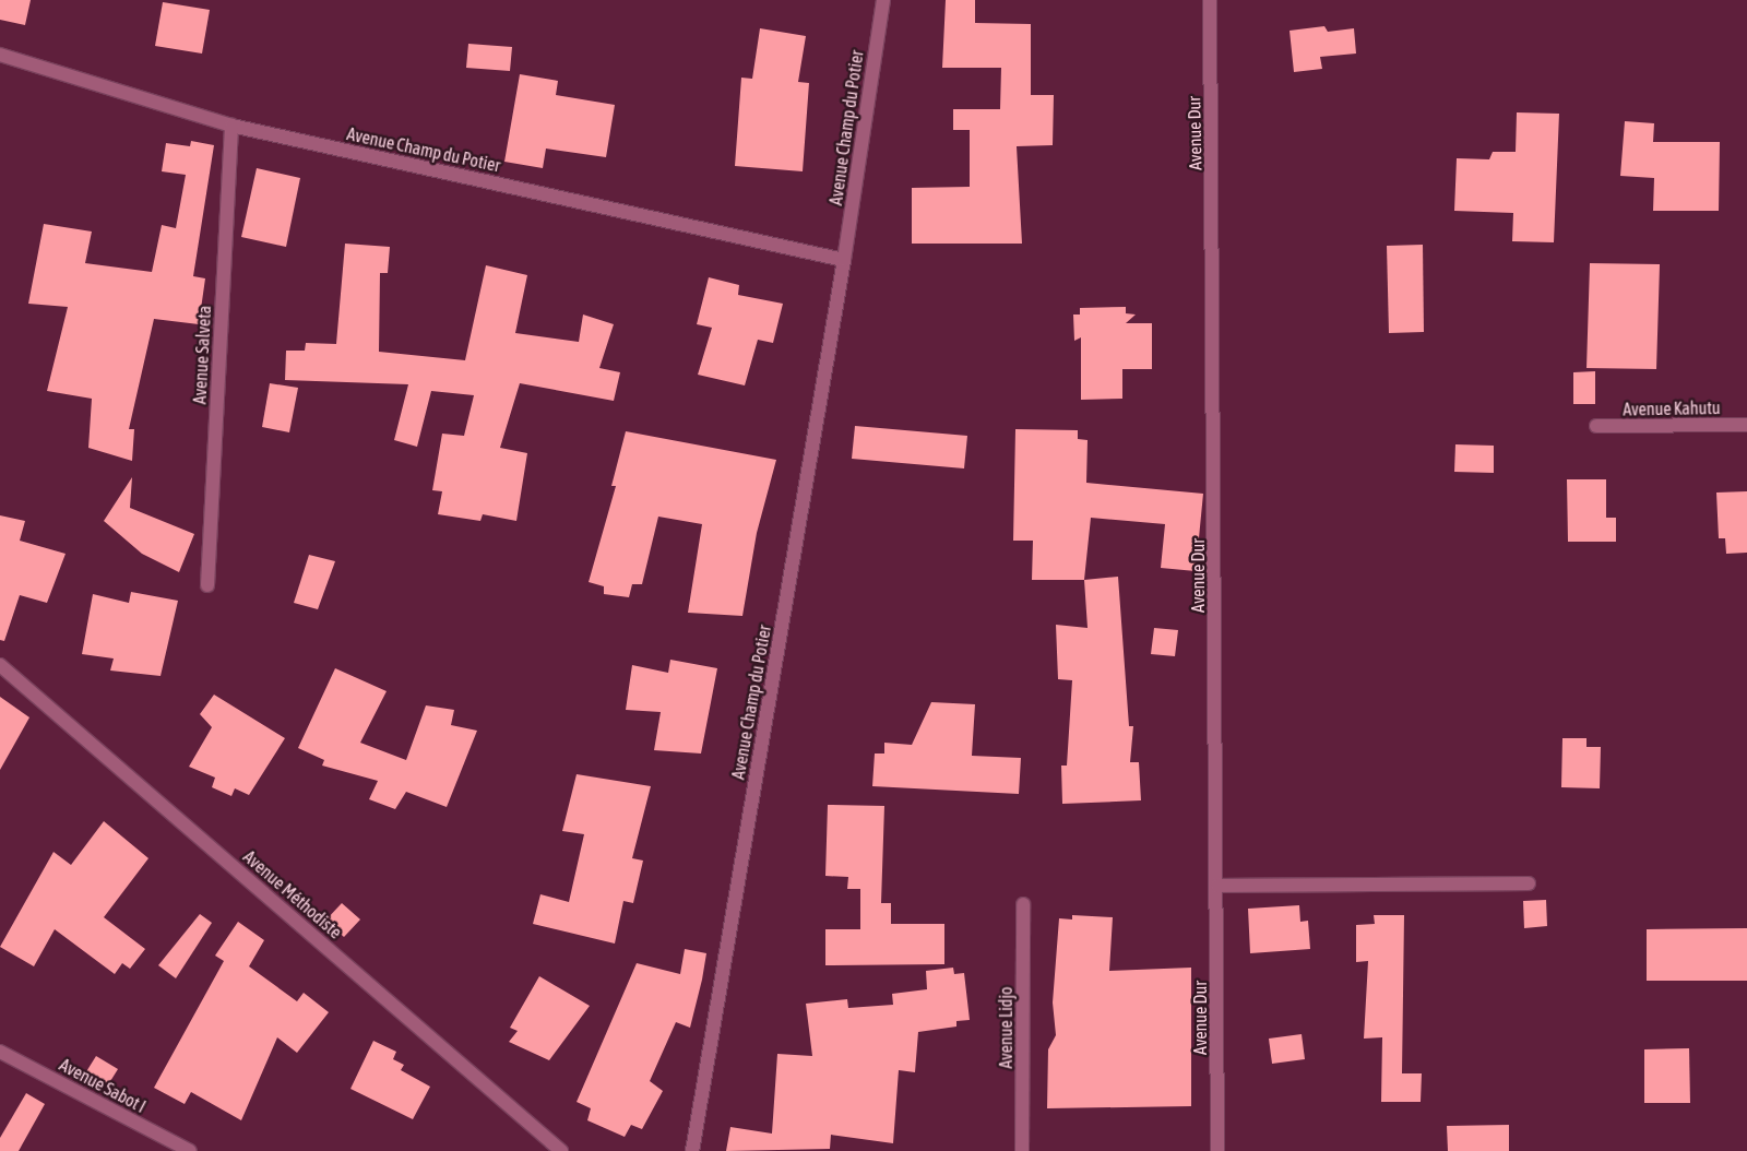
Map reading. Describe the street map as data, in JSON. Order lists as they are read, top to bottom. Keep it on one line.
{"streets":{"street":["Avenue Champ du Potier","Avenue Dur","Avenue Salveta","Avenue Kahutu","Avenue Méthodiste","Avenue Lidjo","Avenue Sabot I"]},"crossings":[["Avenue Champ du Potier","Avenue Salveta"]]}
